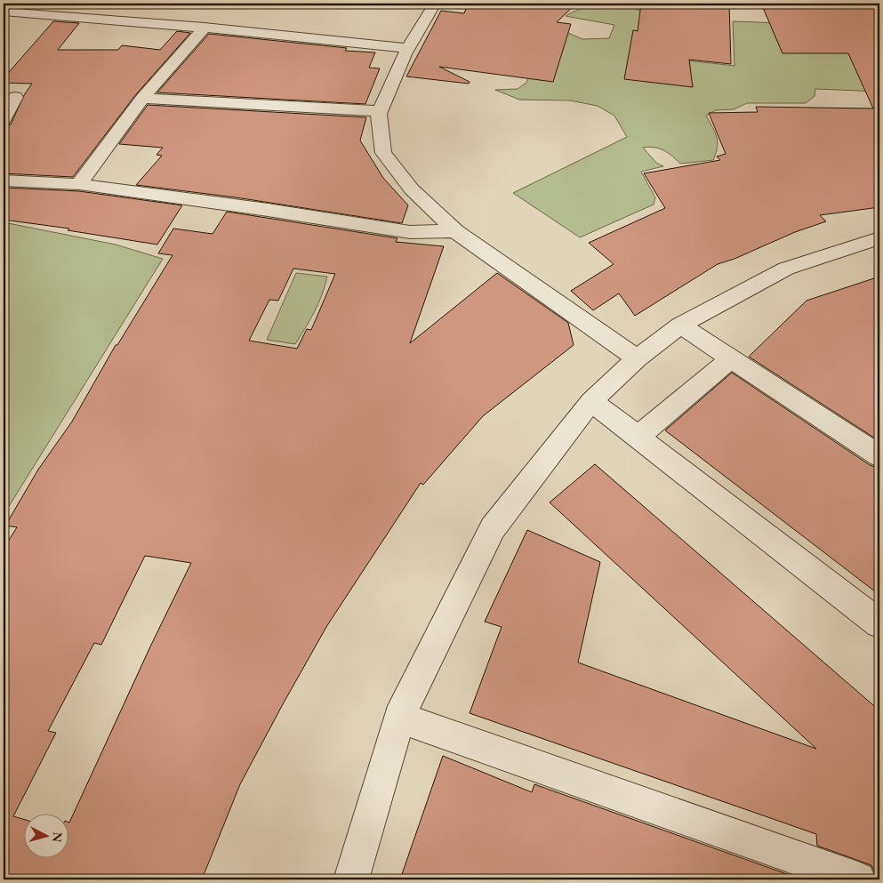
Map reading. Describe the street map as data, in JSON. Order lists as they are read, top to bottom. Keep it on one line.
{"north":"right"}
